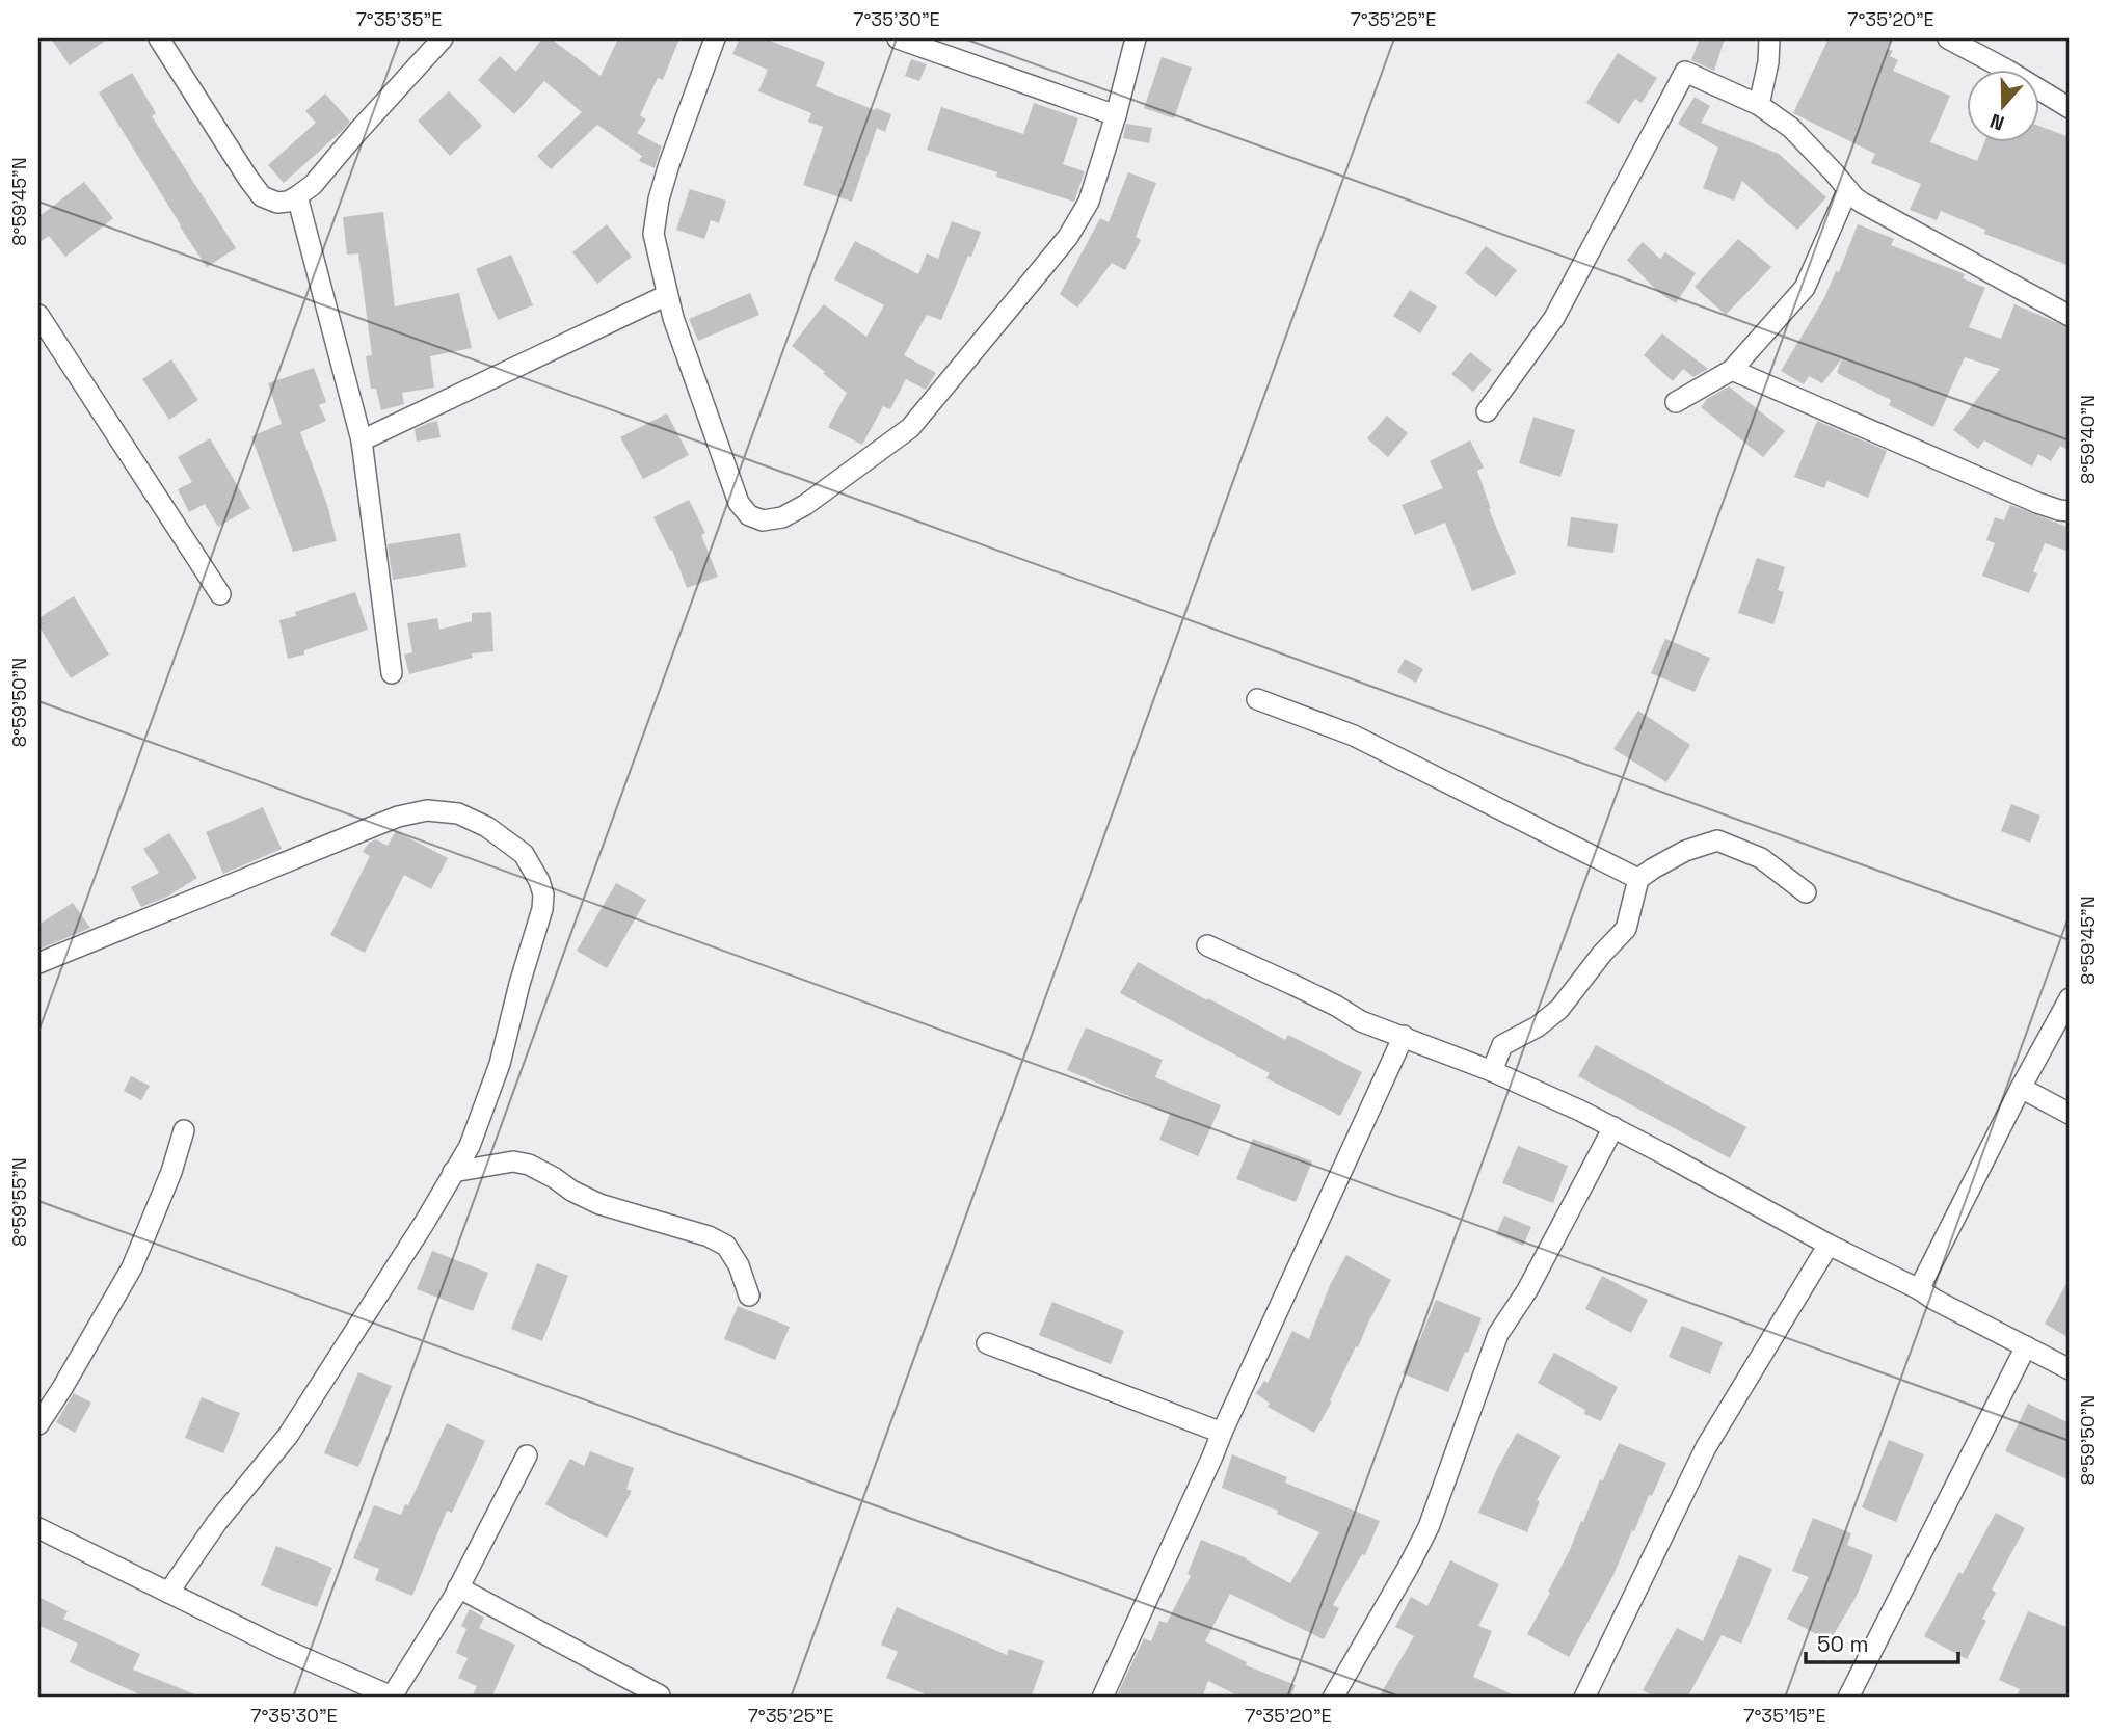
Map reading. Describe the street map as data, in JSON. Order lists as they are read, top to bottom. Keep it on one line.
{"scale_bar":"50 m","north":"bottom","coordinates":["7°35'35\"E","7°35'30\"E","7°35'25\"E","7°35'20\"E","8°59'45\"N","8°59'40\"N","8°59'50\"N","8°59'55\"N","7°35'15\"E"]}
